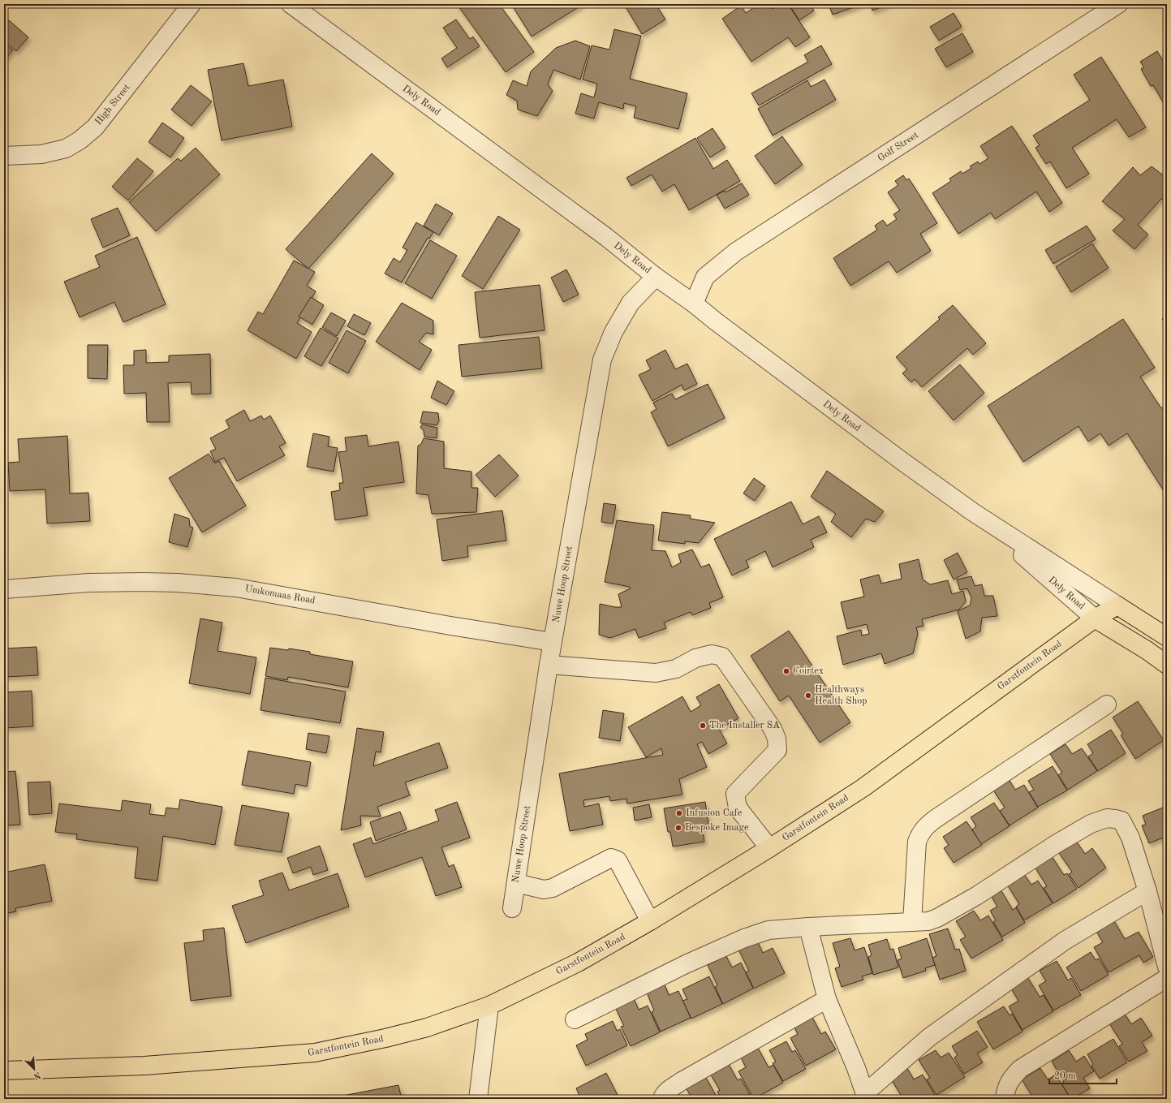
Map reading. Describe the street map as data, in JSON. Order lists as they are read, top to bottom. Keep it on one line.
{"streets":{"main road":["Dely Road","Garstfontein Road"],"street":["High Street","Golf Street","Nuwe Hoop Street","Umkomaas Road"]},"crossings":[["Dely Road","Golf Street"],["Dely Road","Nuwe Hoop Street"],["Dely Road","Garstfontein Road"],["Nuwe Hoop Street","Umkomaas Road"]],"places":["Coirtex","Healthways Health Shop","The Installer SA","Infusion Cafe","Bespoke Image"],"scale_bar":"20 m","north":"bottom right"}
